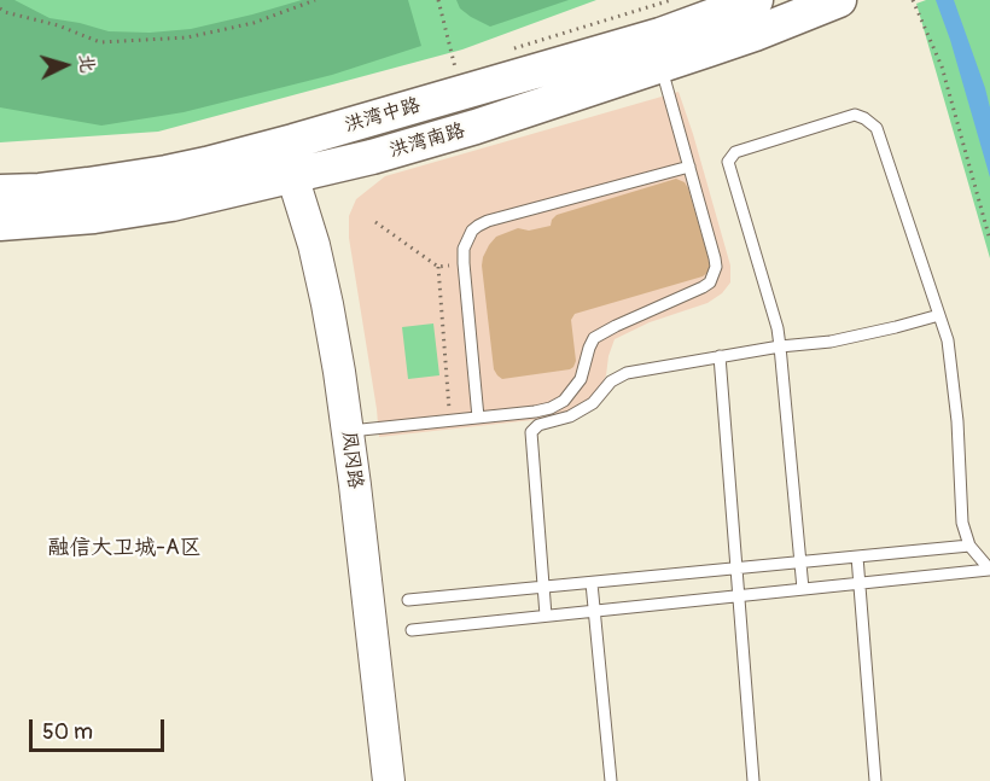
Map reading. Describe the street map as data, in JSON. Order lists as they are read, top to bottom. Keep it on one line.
{"streets":{"main road":["洪湾中路","洪湾南路","凤冈路"]},"crossings":[["洪湾中路","洪湾南路"],["洪湾中路","凤冈路"],["洪湾南路","凤冈路"]],"districts":["融信大卫城-A区"],"scale_bar":"50 m","north":"right"}
